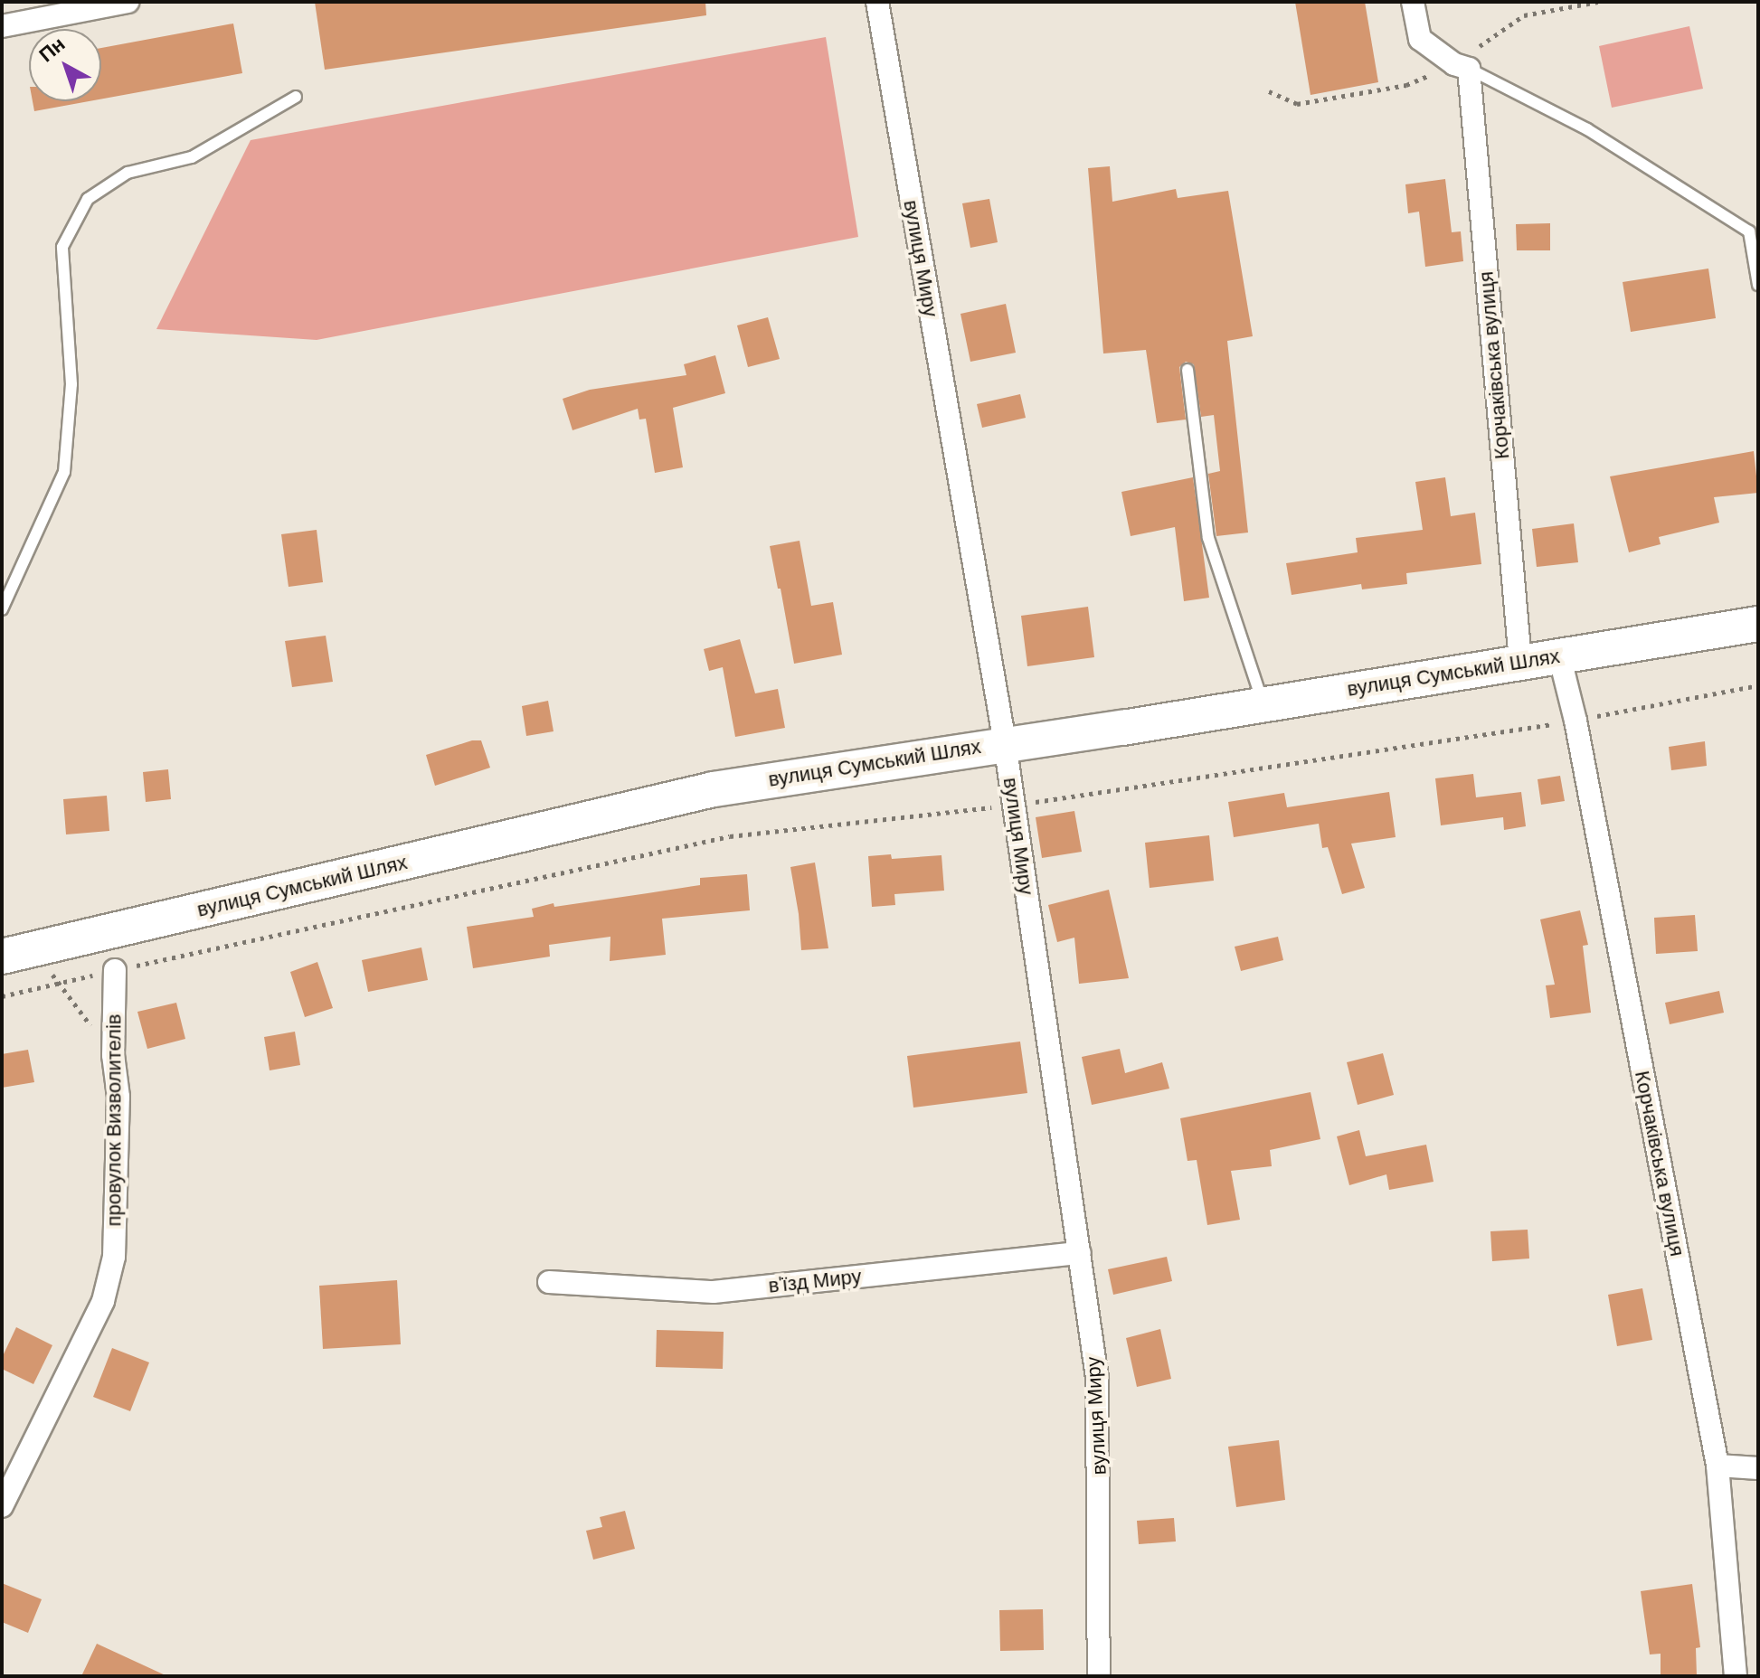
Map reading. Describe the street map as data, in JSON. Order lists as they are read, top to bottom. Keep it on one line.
{"streets":{"main road":["вулиця Сумський Шлях"],"street":["вулиця Миру","Корчаківська вулиця","провулок Визволителів","в'їзд Миру"]},"crossings":[["вулиця Миру","вулиця Сумський Шлях"],["вулиця Миру","в'їзд Миру"],["Корчаківська вулиця","вулиця Сумський Шлях"]],"north":"top left"}
